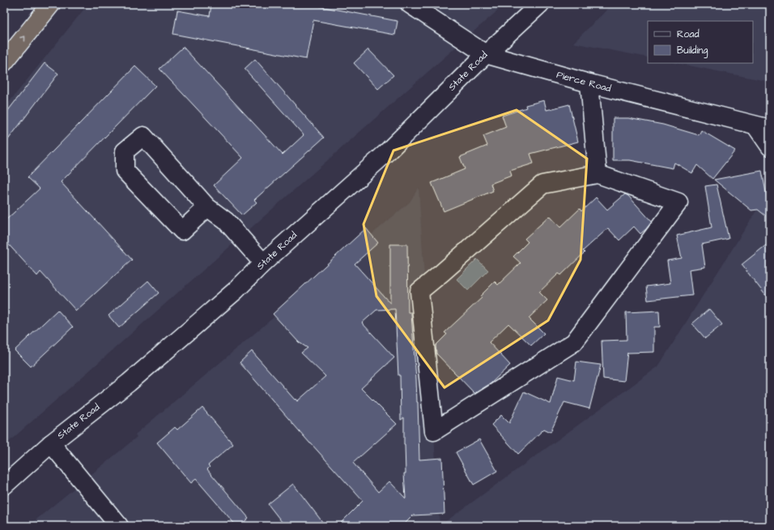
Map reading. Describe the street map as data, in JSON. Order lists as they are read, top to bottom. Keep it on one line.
{"streets":{"street":["State Road","Pierce Road"]},"crossings":[["State Road","Pierce Road"]],"legend":["Road","Building"]}
